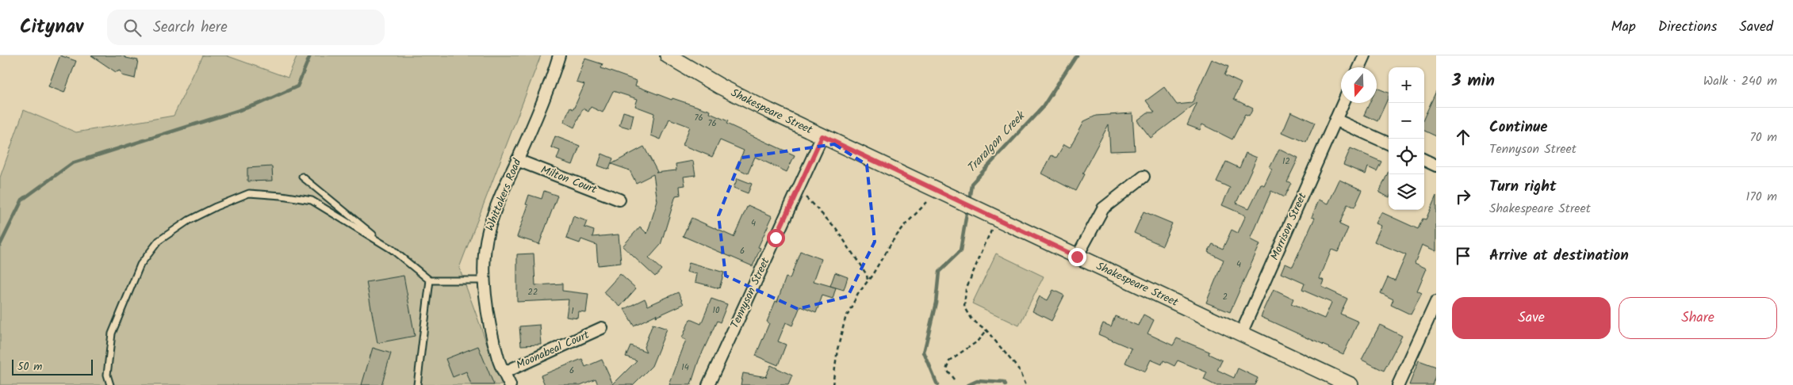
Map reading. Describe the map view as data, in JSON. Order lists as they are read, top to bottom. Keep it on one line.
{"streets":{"main road":["Shakespeare Street"],"street":["Milton Court","Whittakers Road","Morrison Street","Tennyson Street","Moonabeal Court"]},"crossings":[["Shakespeare Street","Morrison Street"],["Shakespeare Street","Tennyson Street"],["Milton Court","Whittakers Road"],["Whittakers Road","Moonabeal Court"]],"water":["Traralgon Creek"],"house_numbers":["76","76","12","4","6","4","22","2","10","1","14","6"],"scale_bar":"50 m","north":"bottom","page":{"header":"Citynav","search":"Search here","nav":["Map","Directions","Saved"],"heading":["3 min","Walk · 240 m"],"map_buttons":["+","−"],"list":[["Continue","Tennyson Street","70 m"],["Turn right","Shakespeare Street","170 m"],"Arrive at destination"],"buttons":["Save","Share"],"scale":"50 m"}}
